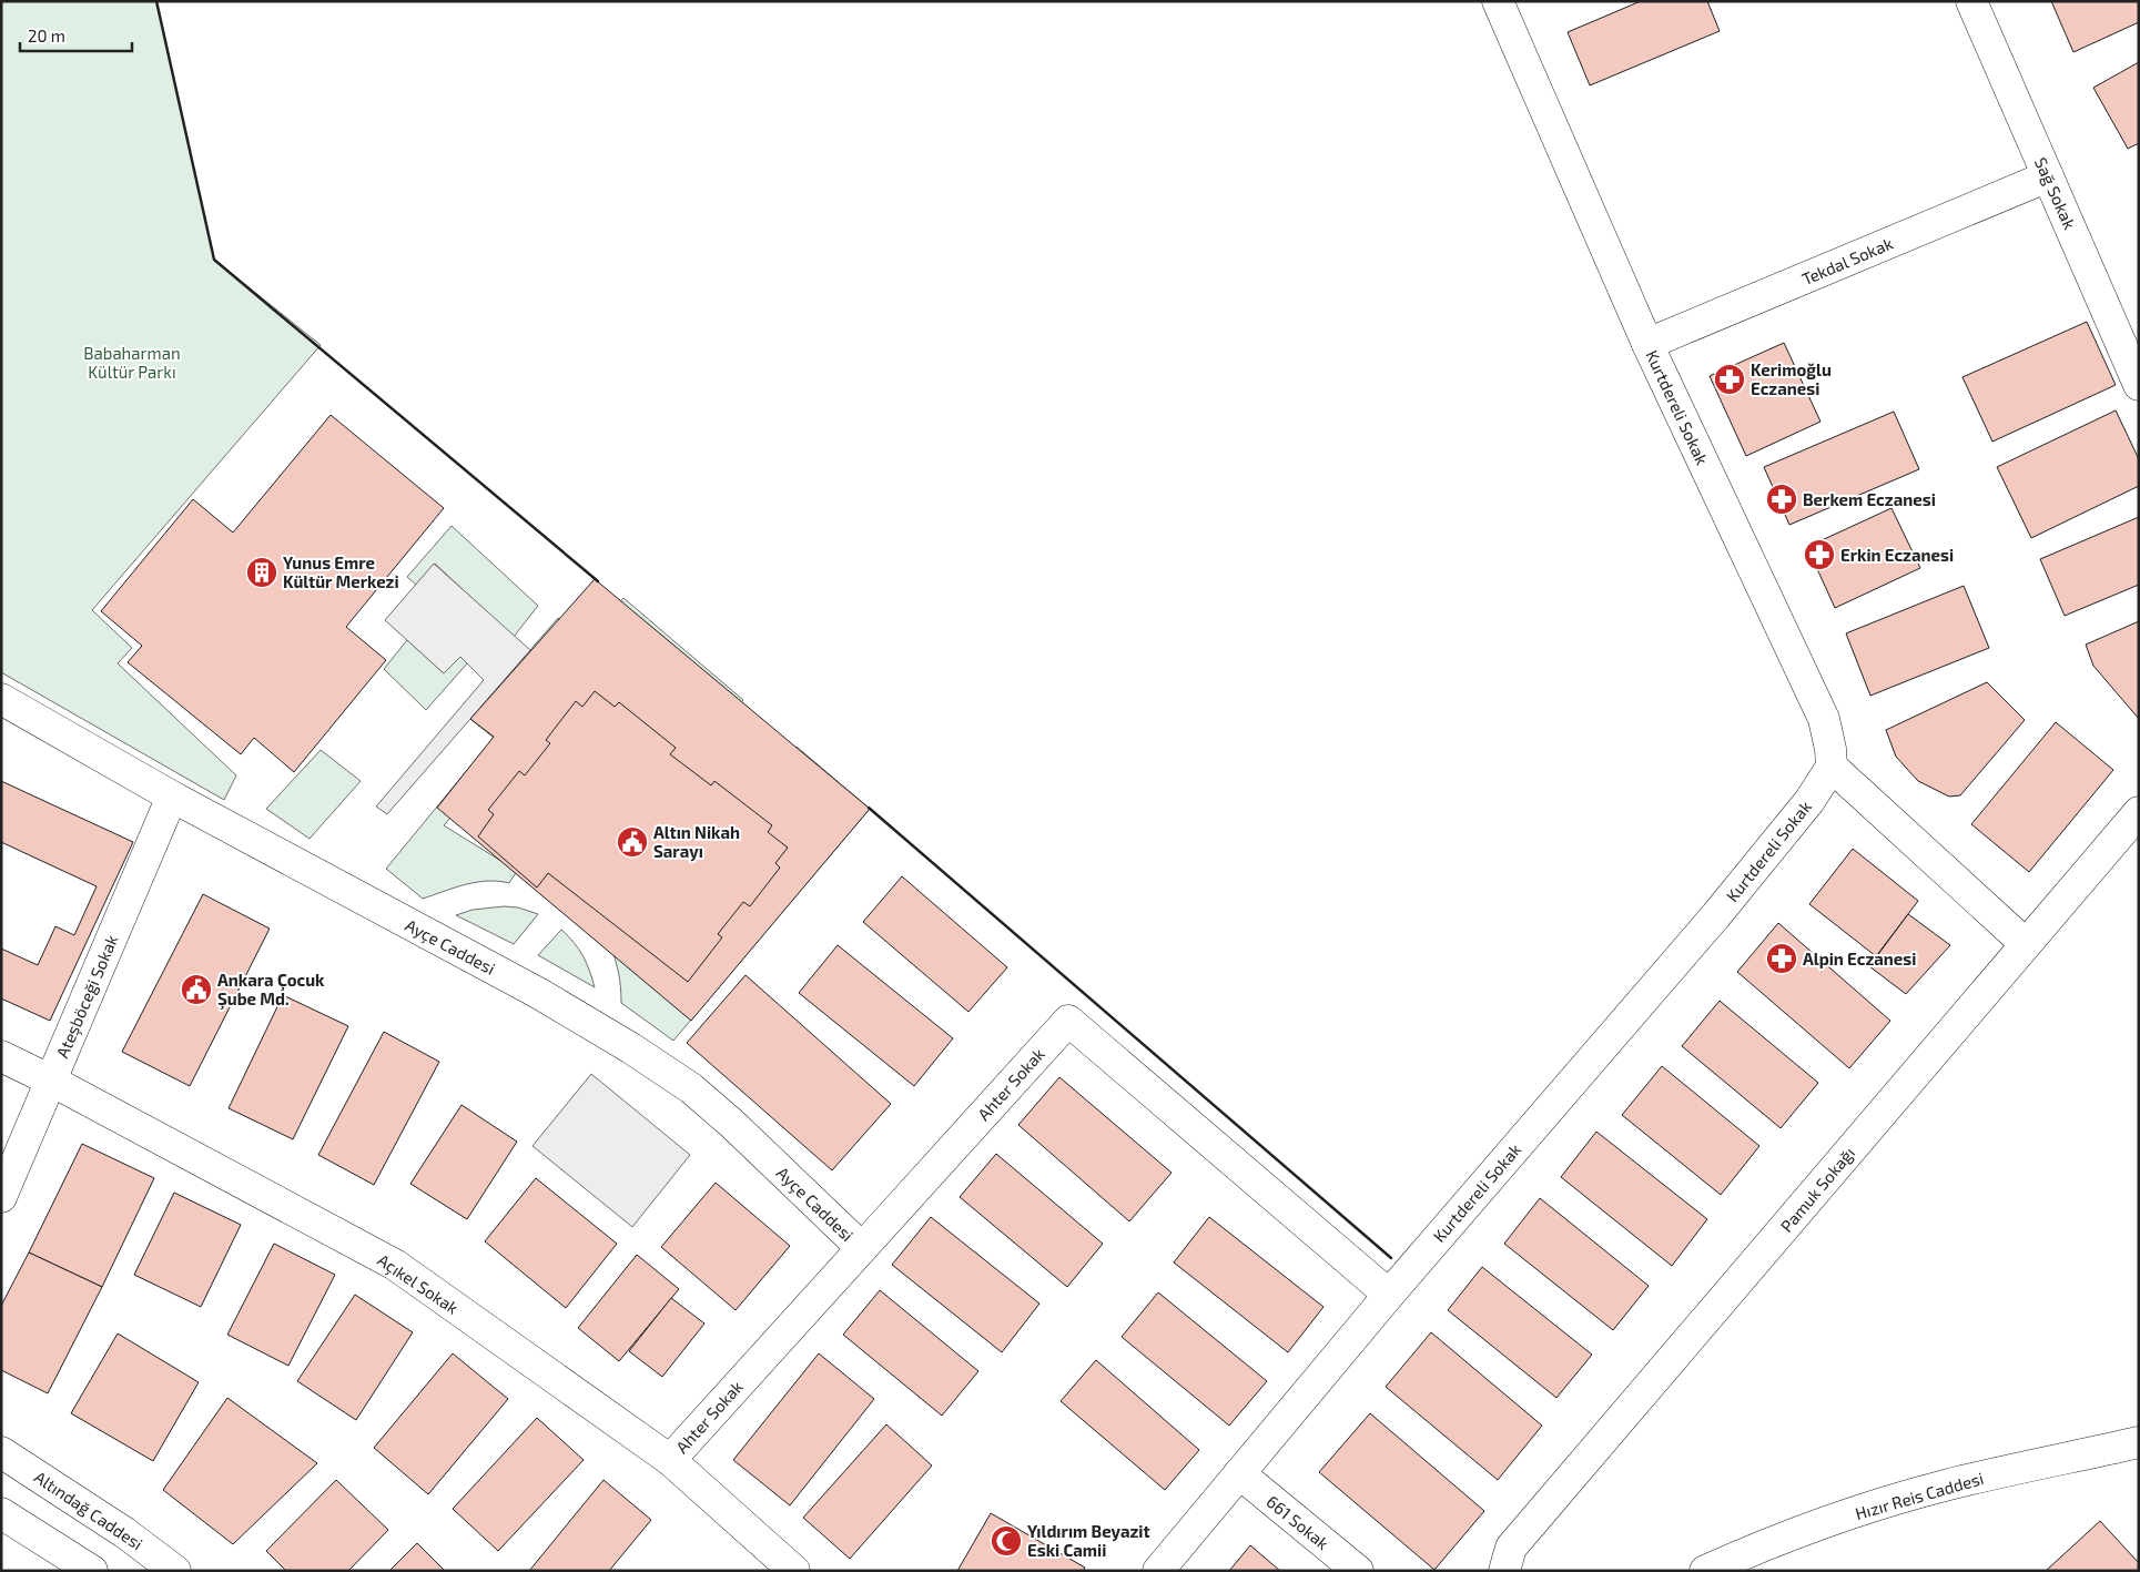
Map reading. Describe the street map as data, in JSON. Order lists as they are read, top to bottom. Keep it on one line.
{"streets":{"street":["Sağ Sokak","Tekdal Sokak","Kurtdereli Sokak","Ayçe Caddesi","Ateşböceği Sokak","Ahter Sokak","Pamuk Sokağı","Açıkel Sokak","Hızır Reis Caddesi","Altındağ Caddesi","661 Sokak"]},"crossings":[["Sağ Sokak","Tekdal Sokak"],["Tekdal Sokak","Kurtdereli Sokak"],["Kurtdereli Sokak","Ahter Sokak"],["Kurtdereli Sokak","661 Sokak"],["Ayçe Caddesi","Ateşböceği Sokak"],["Ayçe Caddesi","Ahter Sokak"],["Ateşböceği Sokak","Açıkel Sokak"],["Ahter Sokak","Açıkel Sokak"]],"parks":["Babaharman Kültür Parkı"],"places":{"pharmacy":["Kerimoğlu Eczanesi","Berkem Eczanesi","Erkin Eczanesi","Alpin Eczanesi"],"building":["Yunus Emre Kültür Merkezi"],"public building":["Altın Nikah Sarayı","Ankara Çocuk Şube Md."],"mosque":["Yıldırım Beyazit Eski Camii"]},"scale_bar":"20 m"}
